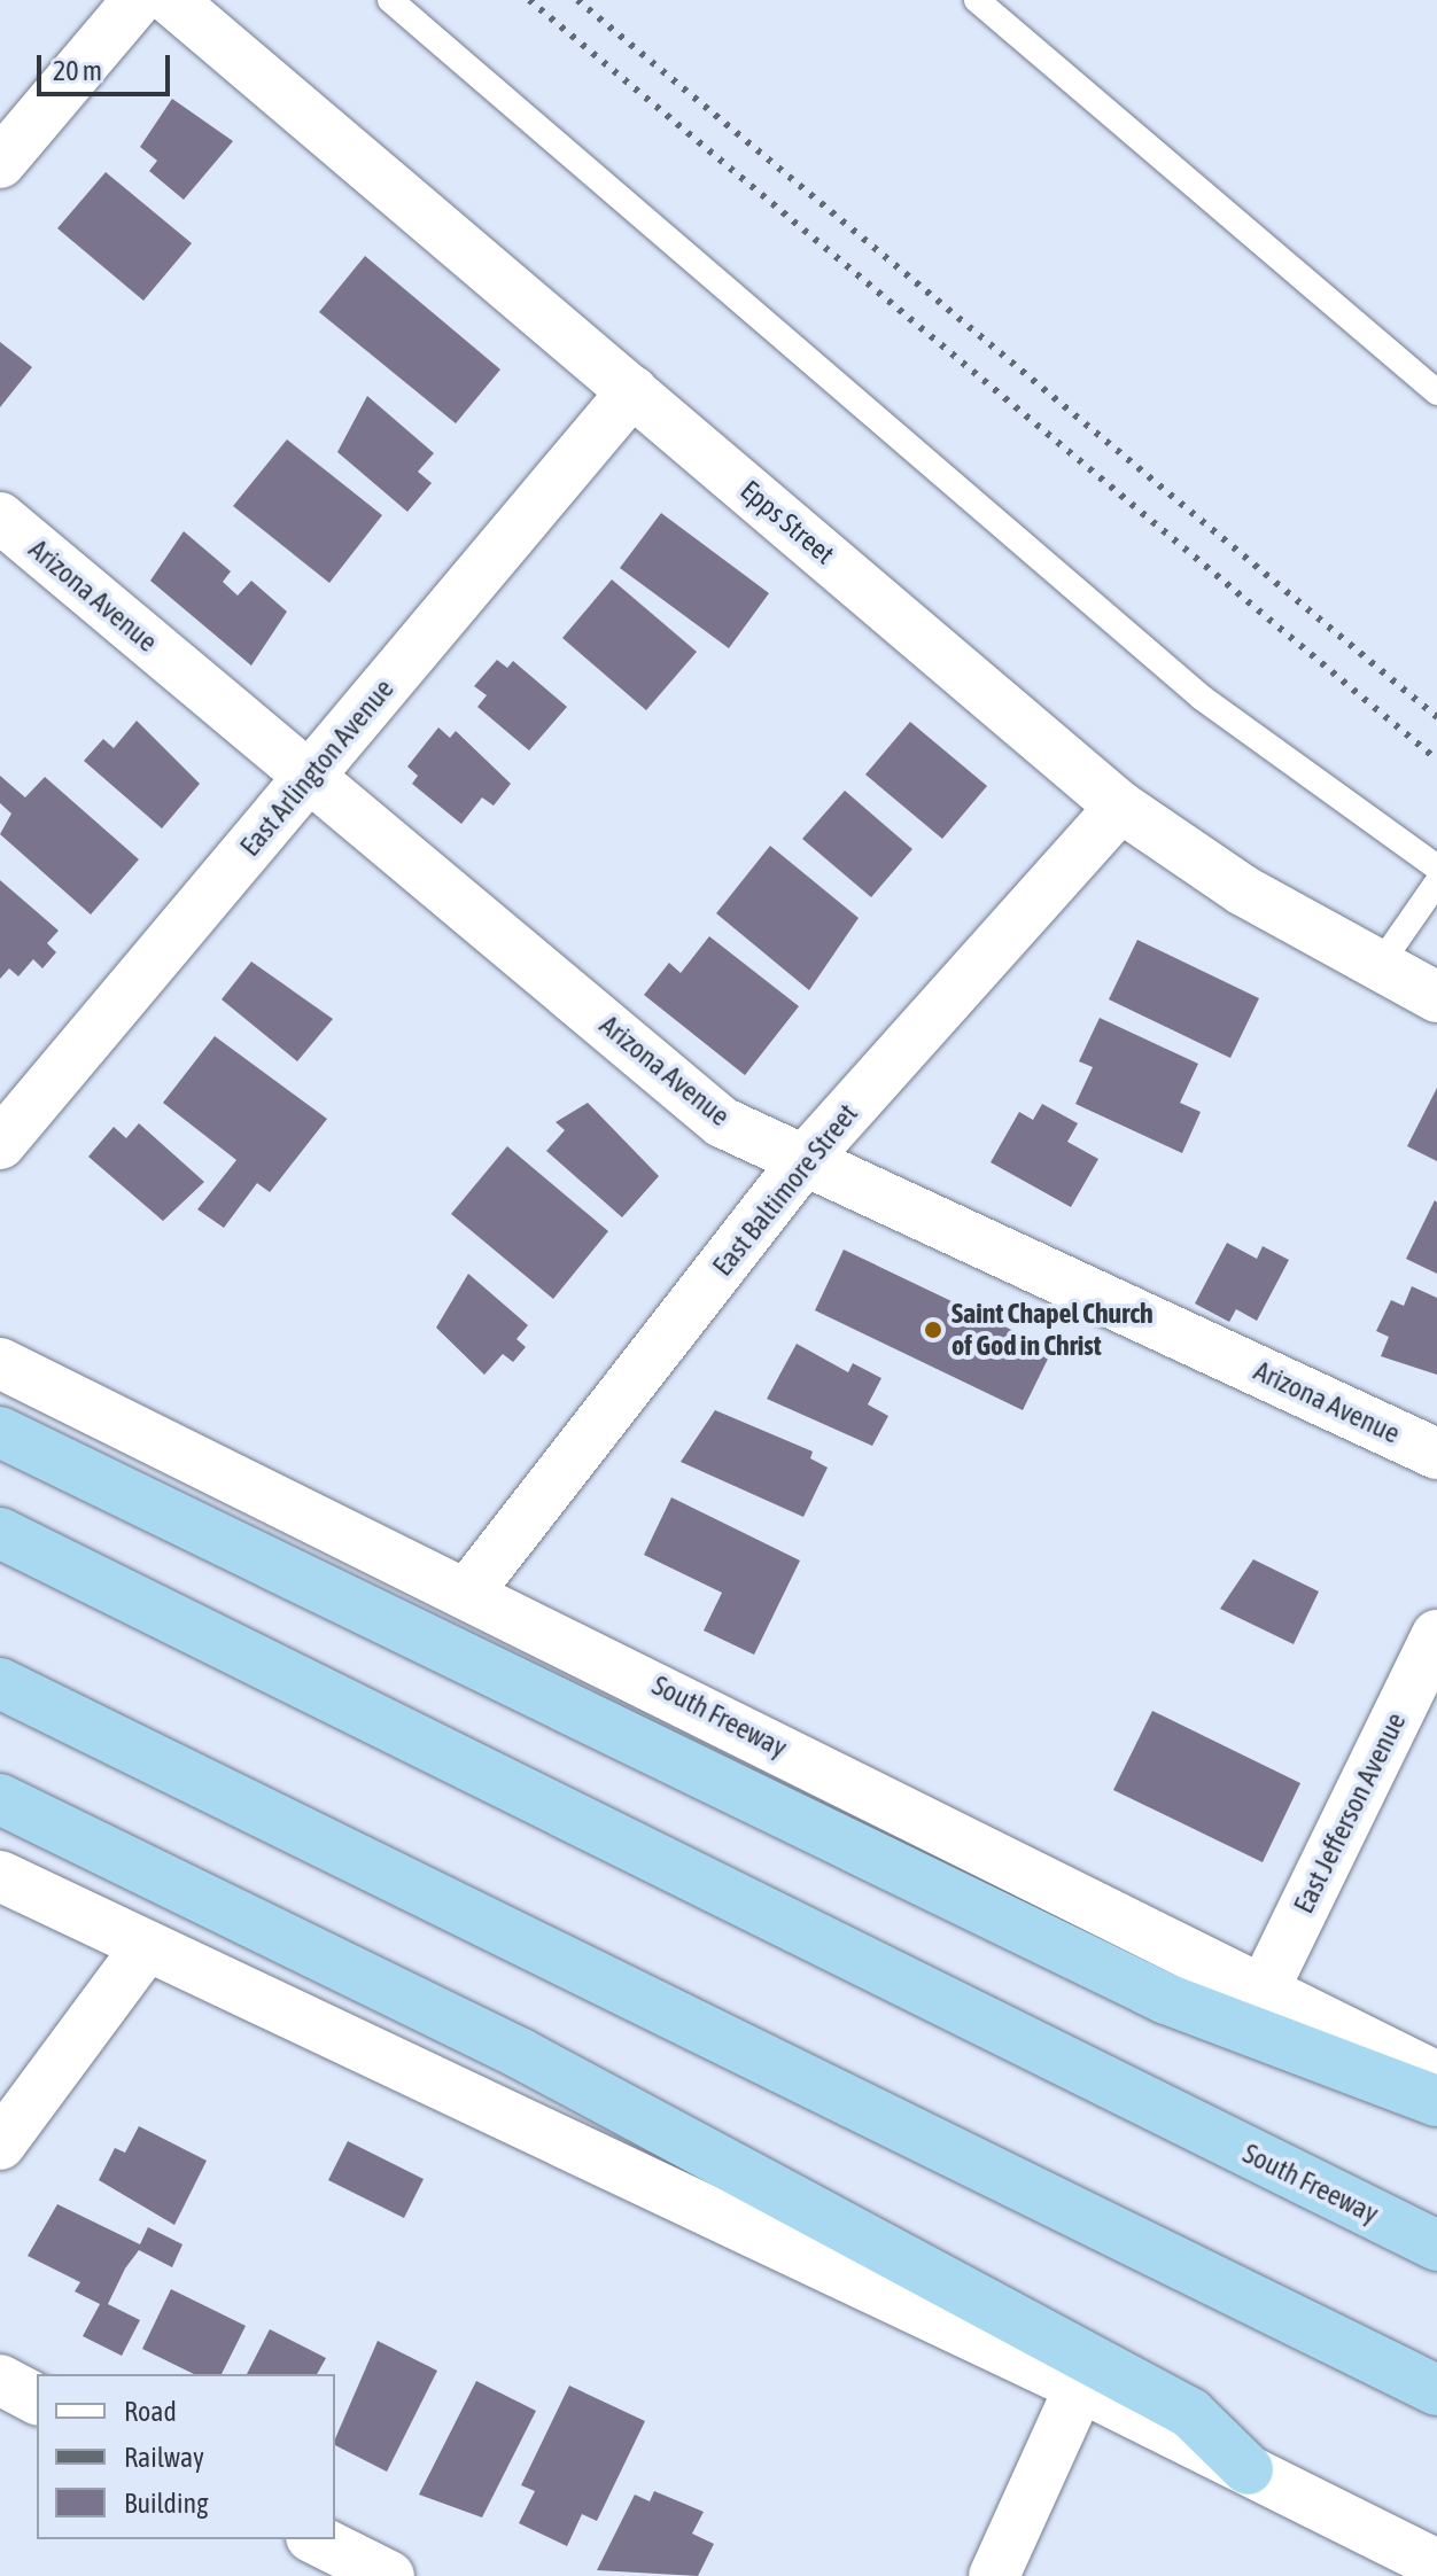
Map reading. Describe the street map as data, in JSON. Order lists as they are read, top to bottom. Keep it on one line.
{"streets":{"highway":["South Freeway"],"street":["Epps Street","Arizona Avenue","East Arlington Avenue","East Baltimore Street","East Jefferson Avenue"]},"crossings":[["Epps Street","East Arlington Avenue"],["Epps Street","East Baltimore Street"],["Arizona Avenue","East Arlington Avenue"],["Arizona Avenue","East Baltimore Street"],["East Baltimore Street","South Freeway"],["South Freeway","East Jefferson Avenue"]],"places":["Saint Chapel Church of God in Christ"],"legend":["Road","Railway","Building"],"scale_bar":"20 m"}
